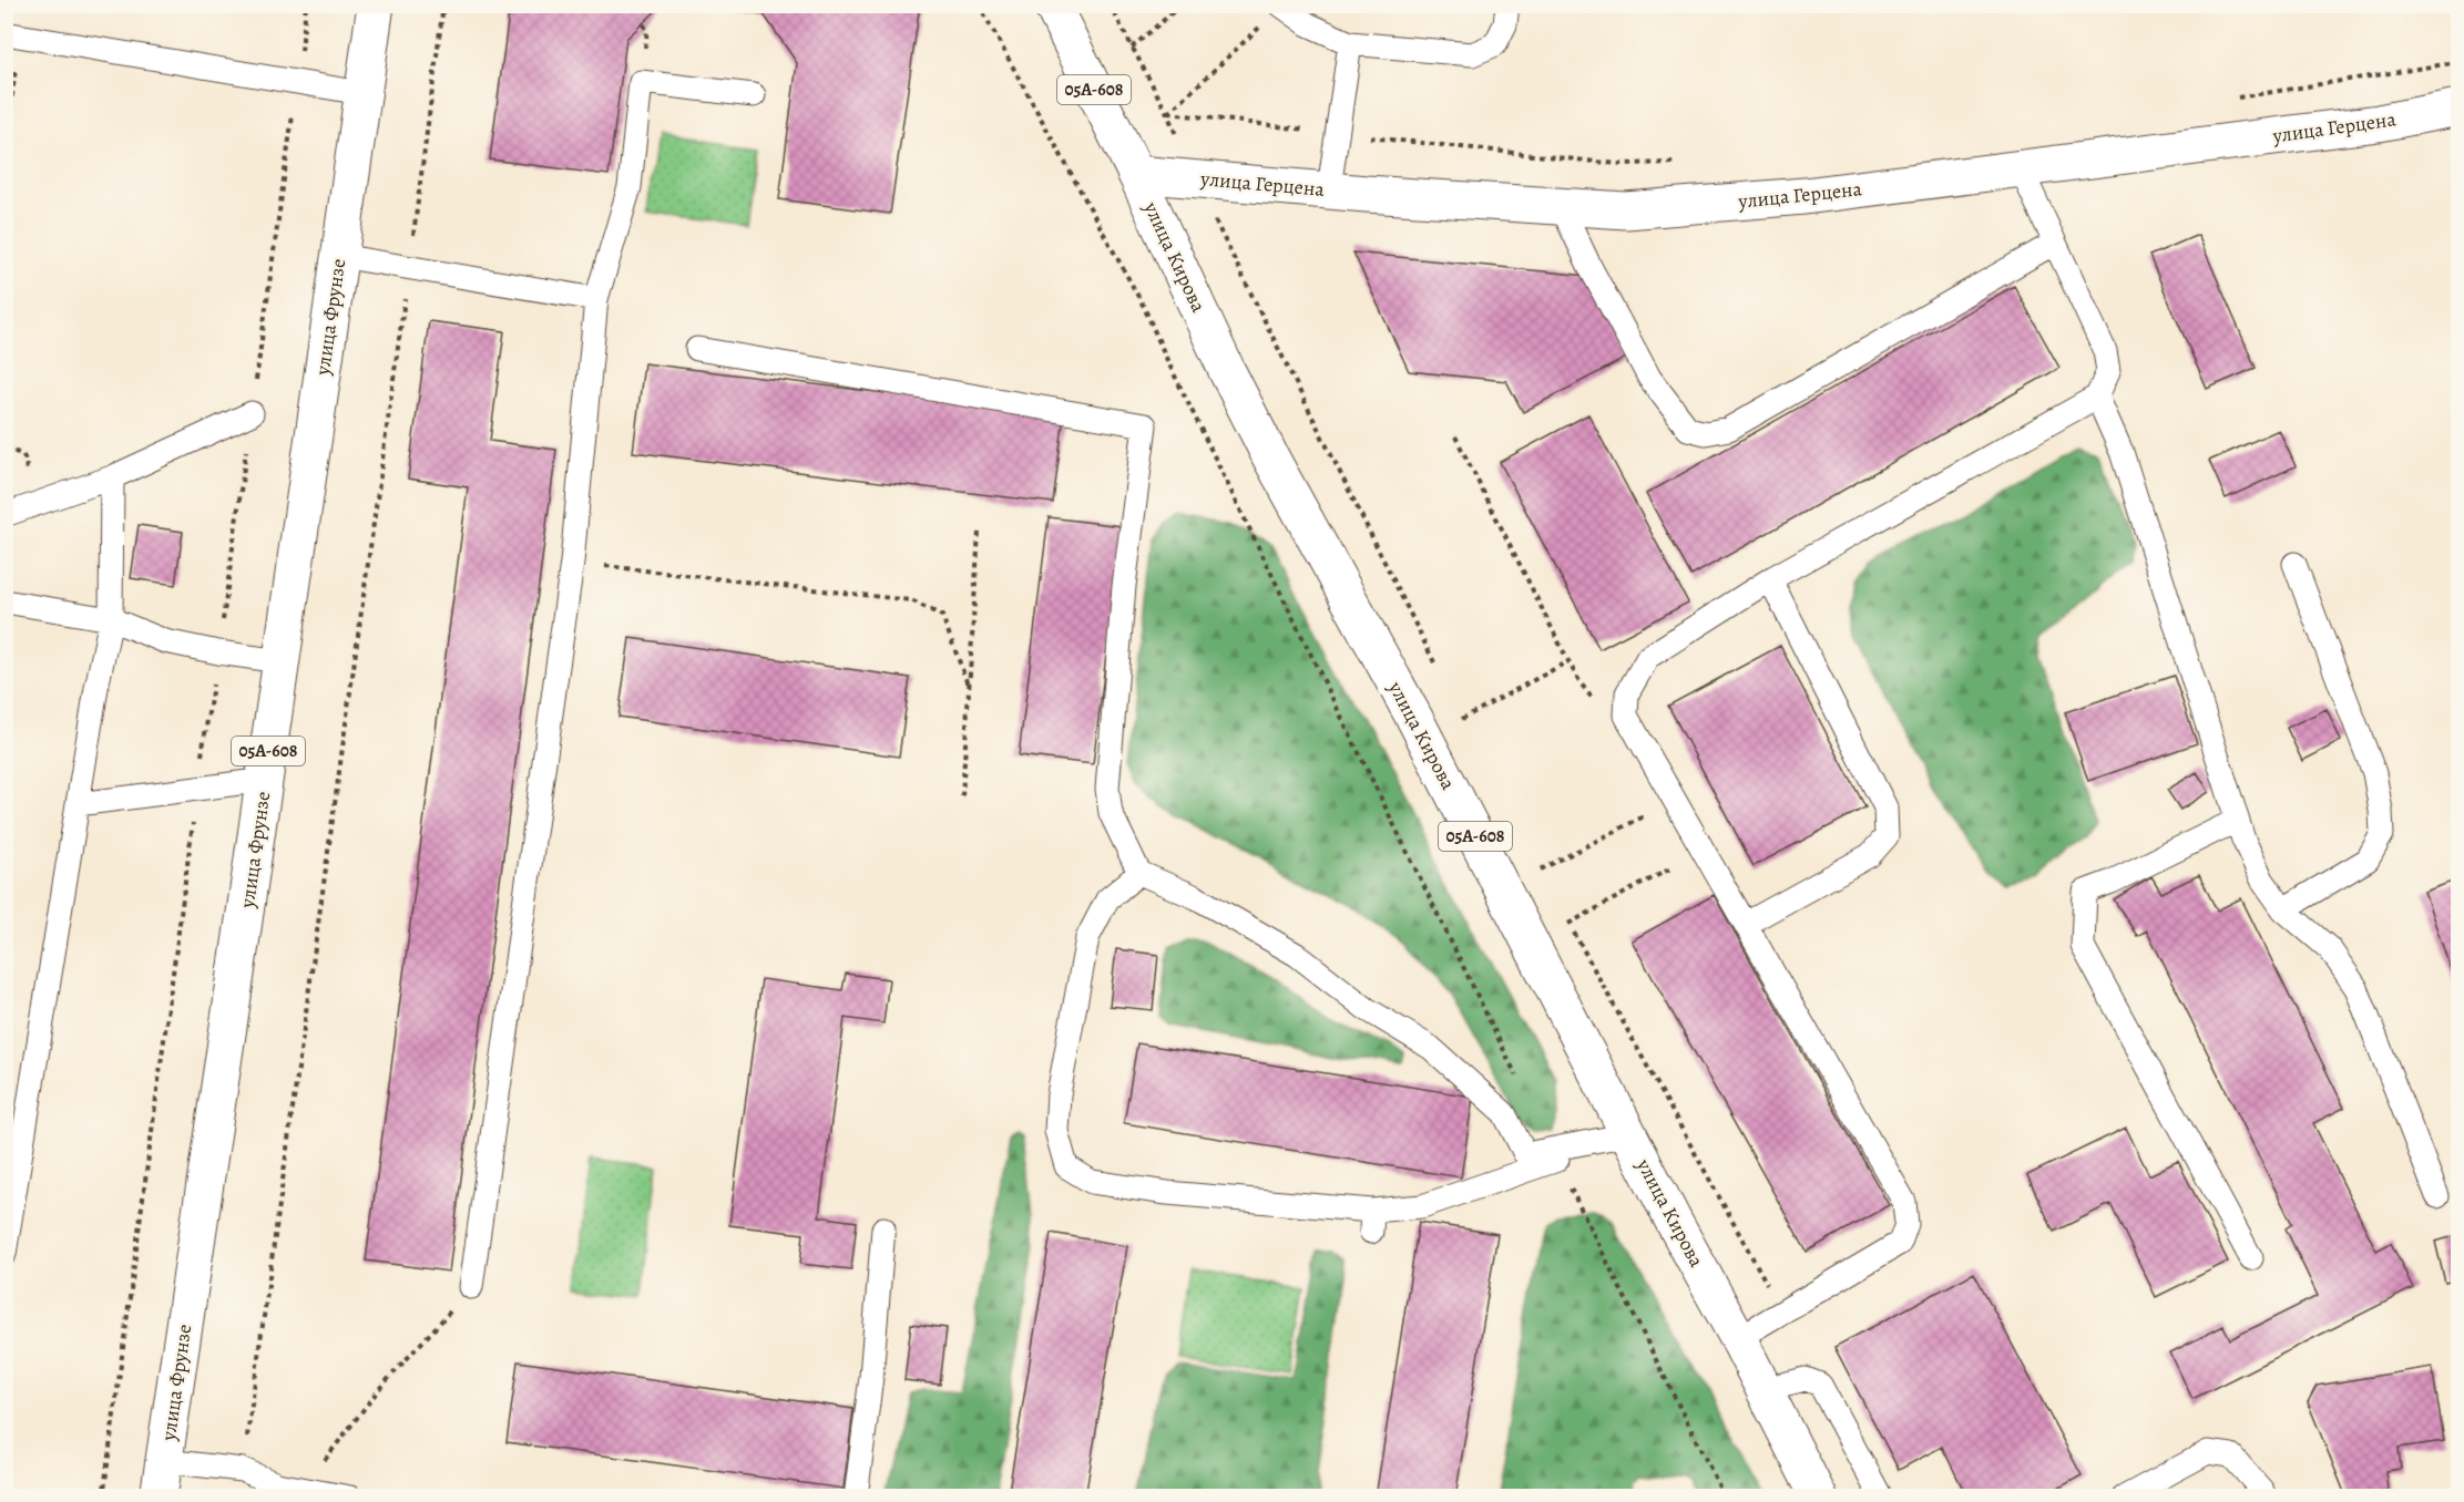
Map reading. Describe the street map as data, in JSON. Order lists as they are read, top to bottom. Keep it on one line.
{"streets":{"main road":["05А-608","улица Герцена","улица Кирова","улица Фрунзе"]},"crossings":[["улица Герцена","улица Кирова"]]}
